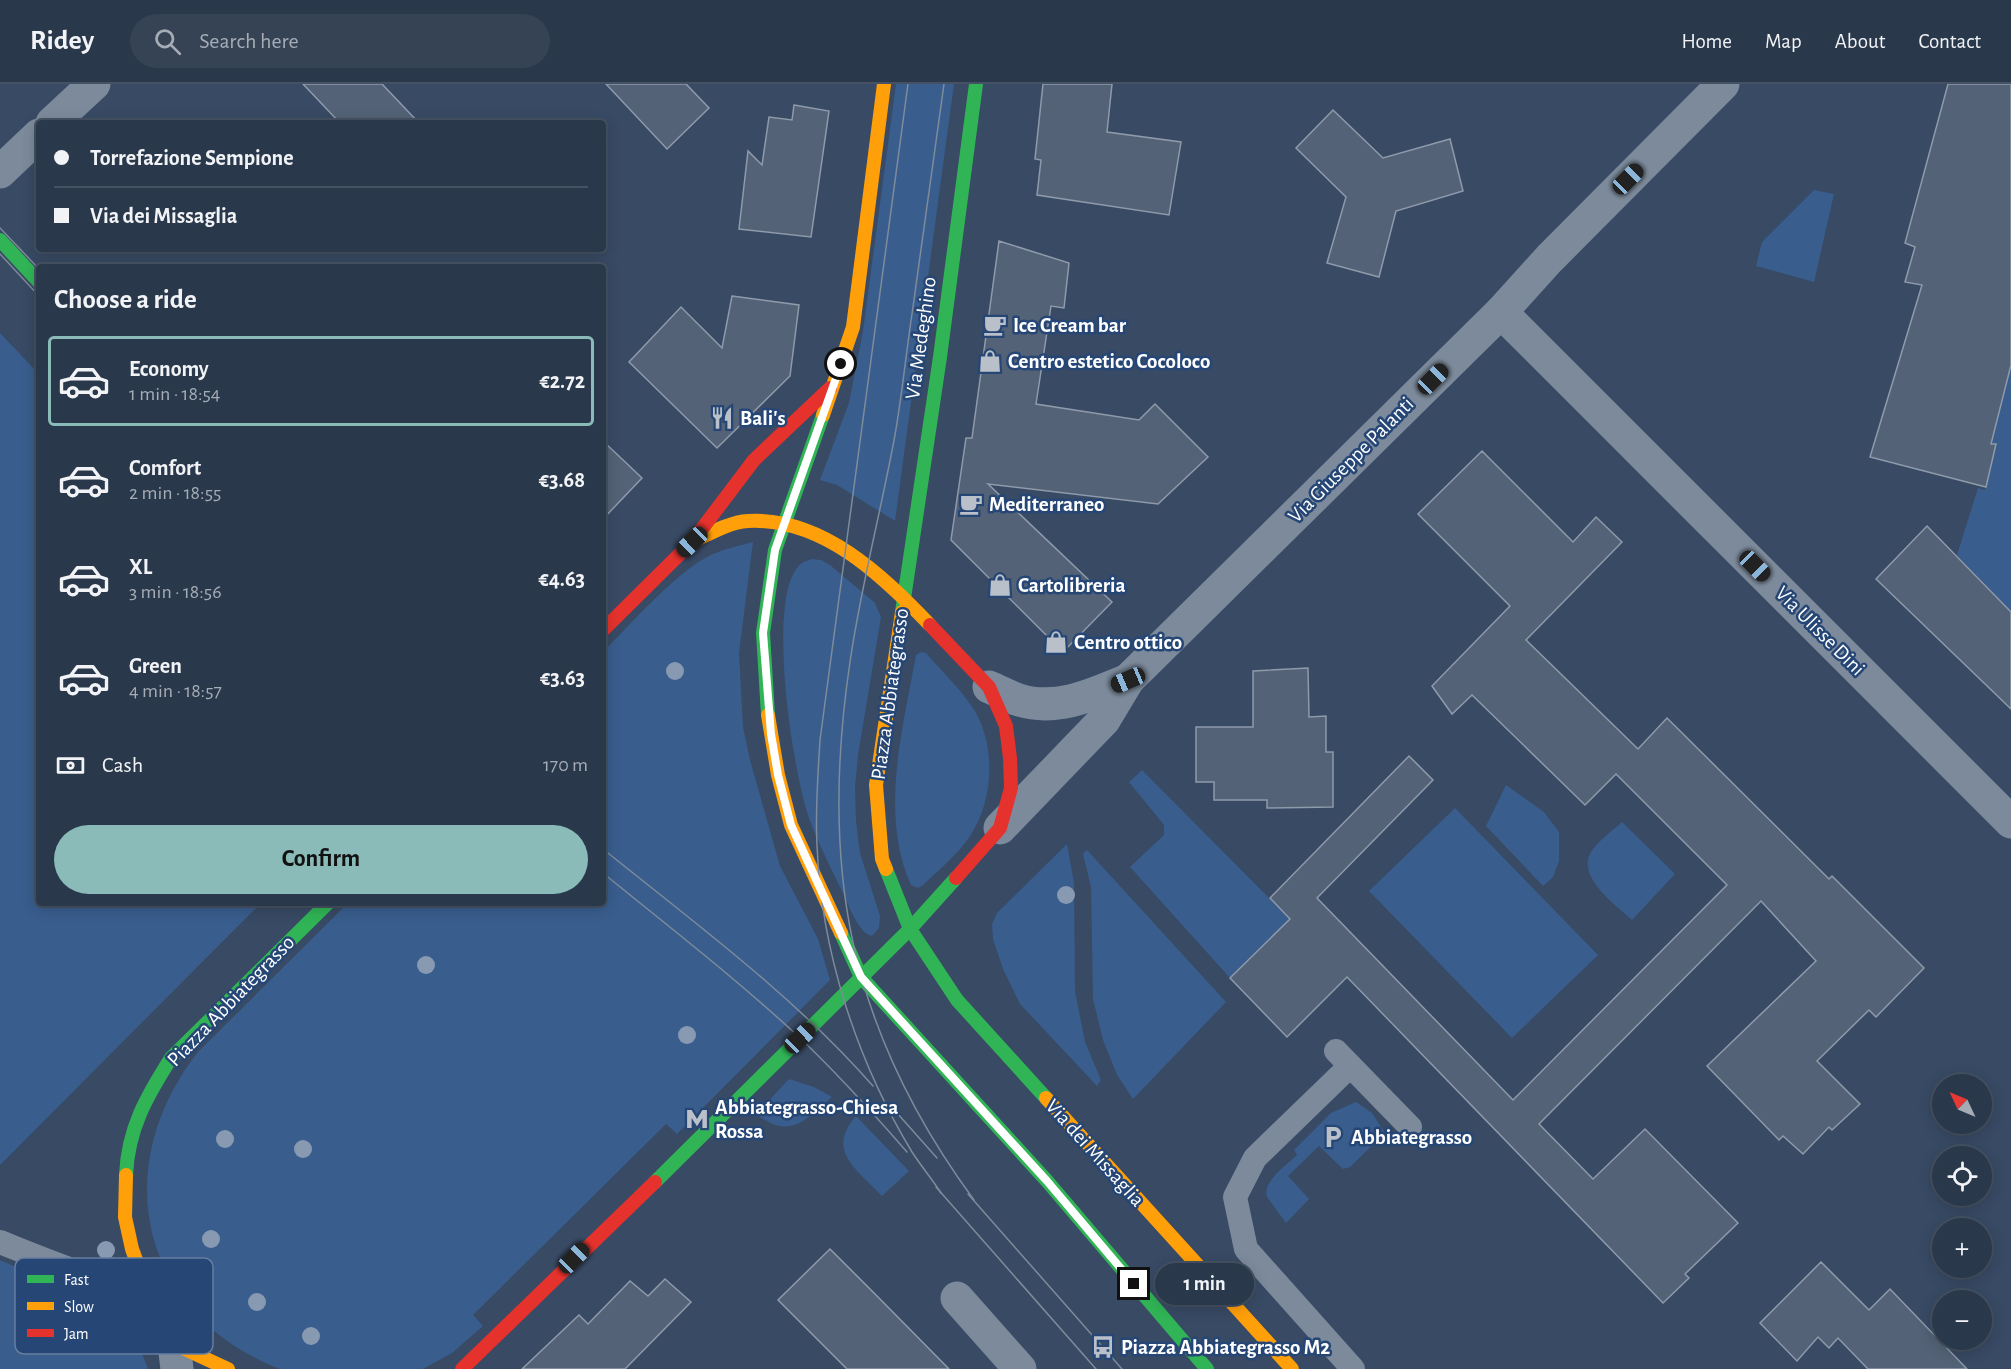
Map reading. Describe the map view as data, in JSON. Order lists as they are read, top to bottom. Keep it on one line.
{"streets":{"main road":["Via Medeghino","Piazza Abbiategrasso","Via dei Missaglia"],"street":["Via Giuseppe Palanti","Via Ulisse Dini"]},"crossings":[["Via Medeghino","Piazza Abbiategrasso"],["Via Giuseppe Palanti","Via Ulisse Dini"],["Via Giuseppe Palanti","Piazza Abbiategrasso"],["Piazza Abbiategrasso","Via dei Missaglia"]],"places":{"cafe":["Ice Cream bar","Mediterraneo"],"shop":["Centro estetico Cocoloco","Cartolibreria","Centro ottico"],"restaurant":["Bali's"],"metro station":["Abbiategrasso-Chiesa Rossa"],"parking":["Abbiategrasso"],"bus stop":["Piazza Abbiategrasso M2"]},"legend":["Fast","Slow","Jam"],"north":"top left","page":{"header":"Ridey","search":"Search here","nav":["Home","Map","About","Contact"],"banner":["Torrefazione Sempione","Via dei Missaglia"],"heading":"Choose a ride","list":[{"name":"Economy","note":"1 min · 18:54","value":"€2.72"},{"name":"Comfort","note":"2 min · 18:55","value":"€3.68"},{"name":"XL","note":"3 min · 18:56","value":"€4.63"},{"name":"Green","note":"4 min · 18:57","value":"€3.63"}],"pay":["Cash","170 m"],"buttons":"Confirm","map_buttons":["+","−"],"bubble":"1 min"}}
